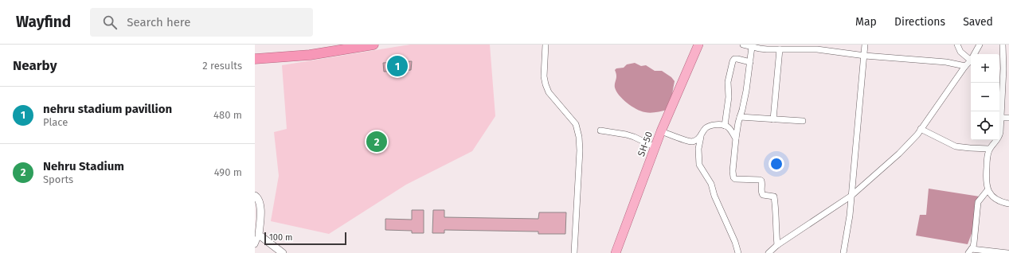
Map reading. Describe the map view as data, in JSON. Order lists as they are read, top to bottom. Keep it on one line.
{"streets":{"main road":["SH-50"]},"scale_bar":"100 m","page":{"header":"Wayfind","search":"Search here","nav":["Map","Directions","Saved"],"heading":["Nearby","2 results"],"map_buttons":["+","−"],"pins":["1","2"],"list":[{"mark":"1","name":"nehru stadium pavillion","note":"Place","value":"480 m"},{"mark":"2","name":"Nehru Stadium","note":"Sports","value":"490 m"}],"scale":"100 m"}}
